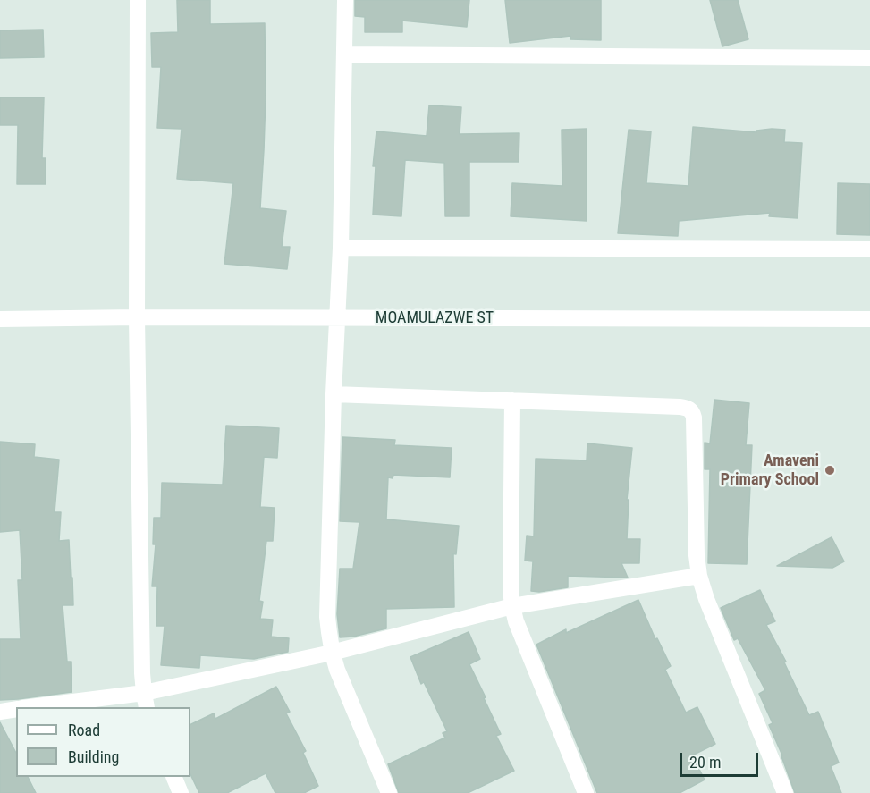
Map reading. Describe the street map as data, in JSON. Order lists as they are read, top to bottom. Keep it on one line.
{"streets":{"street":["MOAMULAZWE ST"]},"places":["Amaveni Primary School"],"legend":["Road","Building"],"scale_bar":"20 m"}
